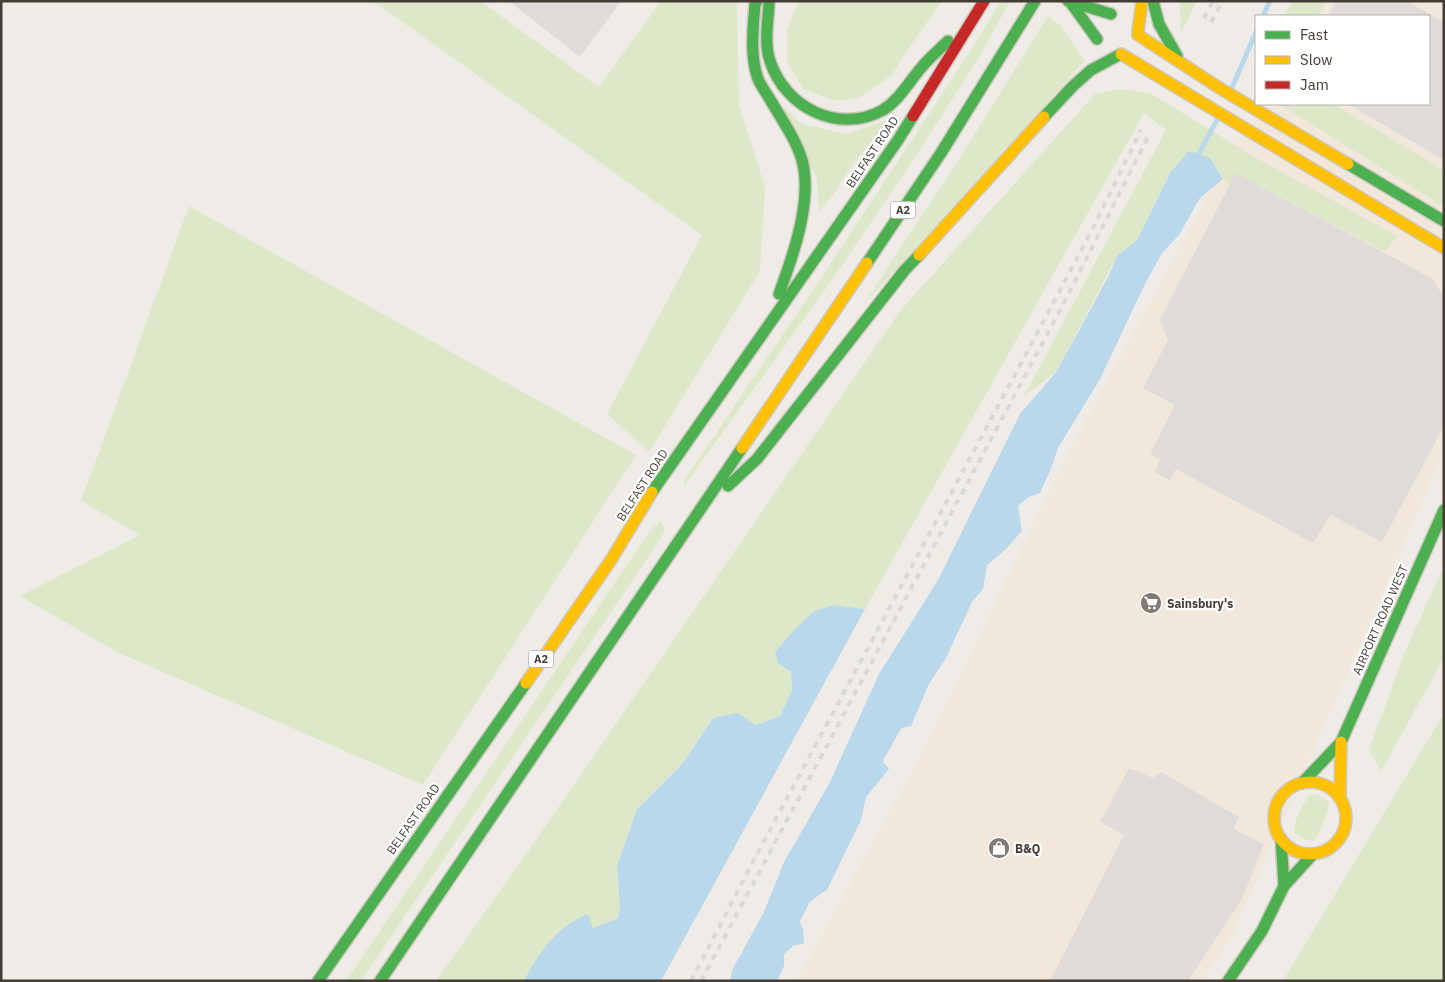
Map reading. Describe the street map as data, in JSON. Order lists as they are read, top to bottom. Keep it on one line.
{"streets":{"main road":["BELFAST ROAD","A2","AIRPORT ROAD WEST"]},"places":{"supermarket":["Sainsbury's"],"shop":["B&Q"]},"legend":["Fast","Slow","Jam"]}
